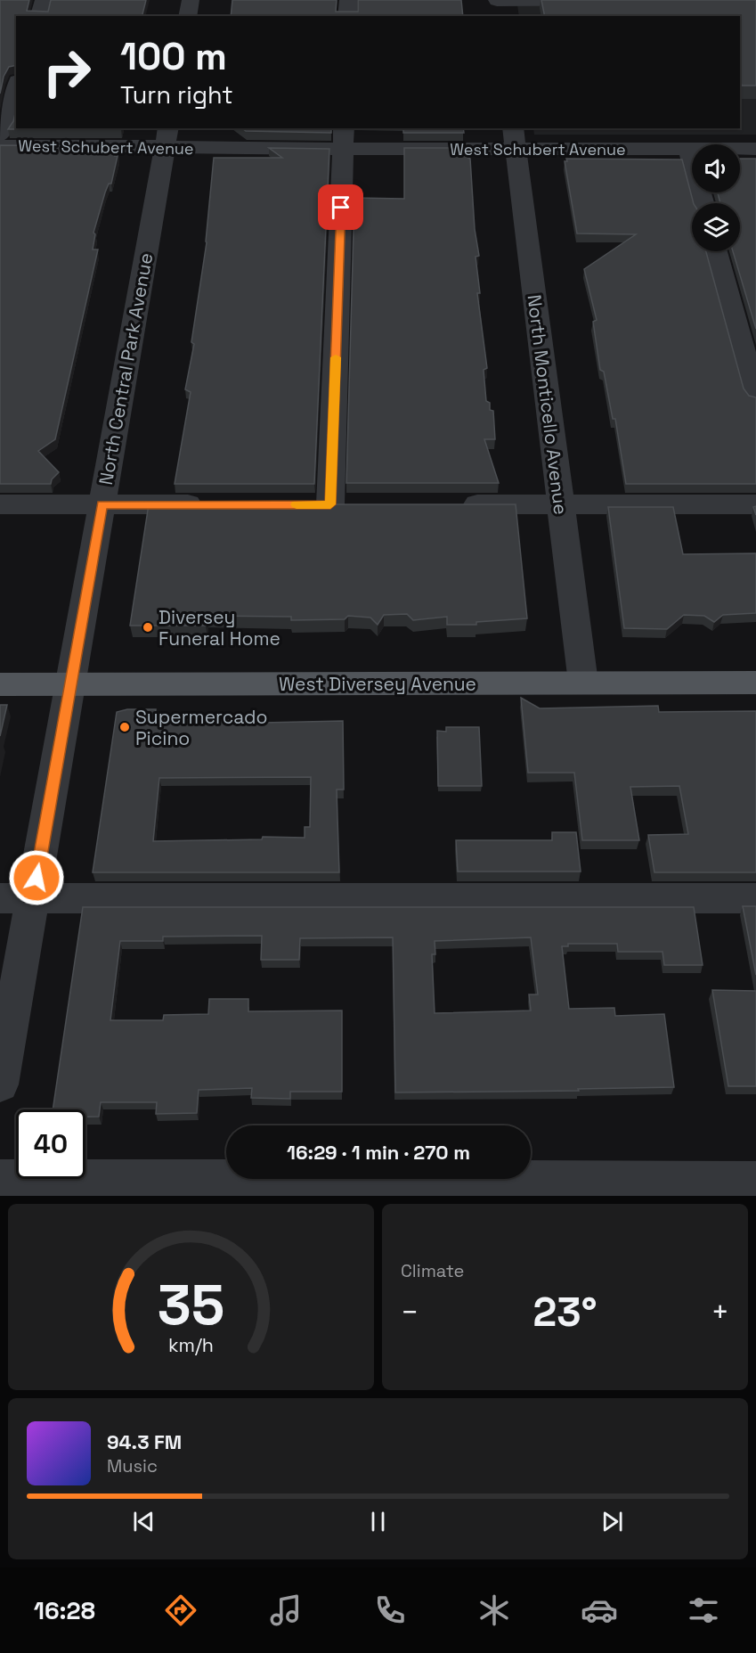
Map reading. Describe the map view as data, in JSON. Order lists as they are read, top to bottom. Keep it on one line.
{"streets":{"main road":["West Diversey Avenue"],"street":["West Schubert Avenue","North Central Park Avenue","North Monticello Avenue"]},"crossings":[["West Schubert Avenue","North Central Park Avenue"],["West Schubert Avenue","North Monticello Avenue"],["North Central Park Avenue","West Diversey Avenue"],["North Monticello Avenue","West Diversey Avenue"]],"places":["Diversey Funeral Home","Supermercado Picino"],"page":{"turn":["100 m","Turn right"],"limit":"40","trip":"16:29 · 1 min · 270 m","tile":"Climate","heat":["−","23°","+"],"song":["94.3 FM","Music"],"tabs":"16:28","gauge":["35","km/h"]}}
